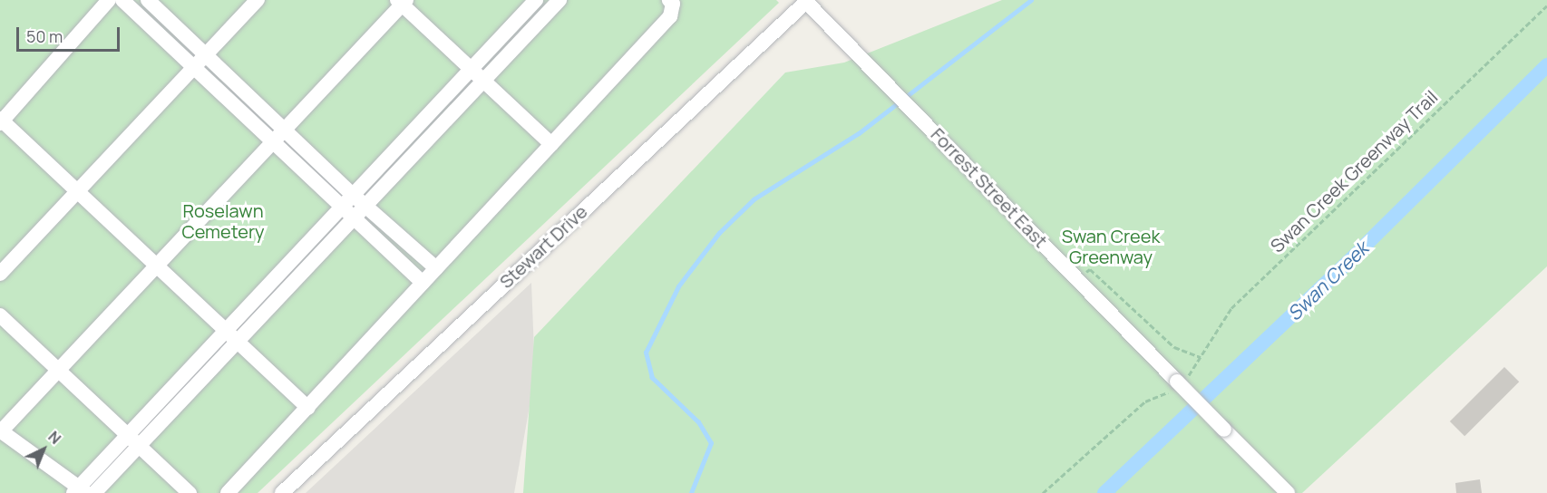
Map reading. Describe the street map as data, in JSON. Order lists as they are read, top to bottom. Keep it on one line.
{"streets":{"street":["Forrest Street East","Stewart Drive"],"path":["Swan Creek Greenway Trail"]},"crossings":[["Forrest Street East","Stewart Drive"]],"water":["Swan Creek"],"parks":["Roselawn Cemetery","Swan Creek Greenway"],"scale_bar":"50 m","north":"top right"}
